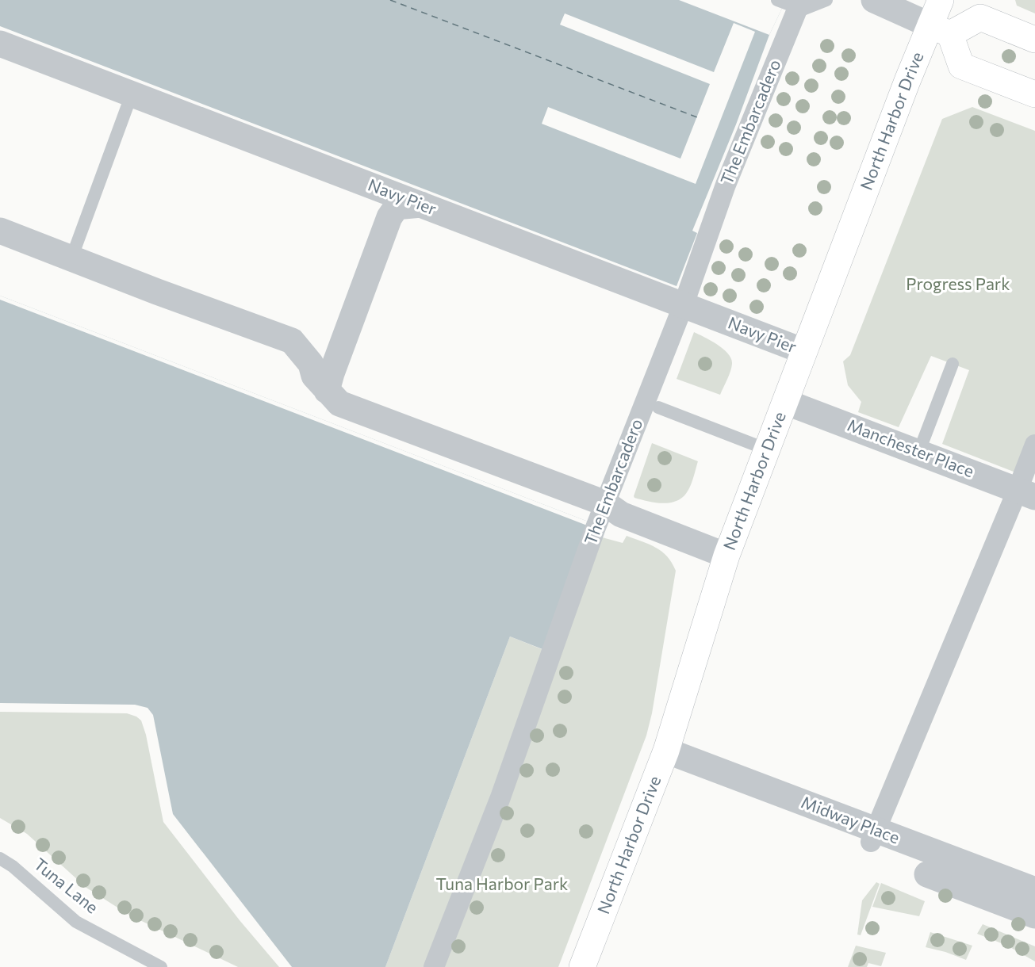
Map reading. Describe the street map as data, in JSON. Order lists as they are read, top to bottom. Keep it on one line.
{"streets":{"main road":["North Harbor Drive"],"street":["The Embarcadero","Navy Pier","Manchester Place","Midway Place"],"lane":["Tuna Lane"]},"crossings":[["North Harbor Drive","Navy Pier"],["North Harbor Drive","Manchester Place"],["North Harbor Drive","Midway Place"],["The Embarcadero","Navy Pier"]],"parks":["Progress Park","Tuna Harbor Park"]}
